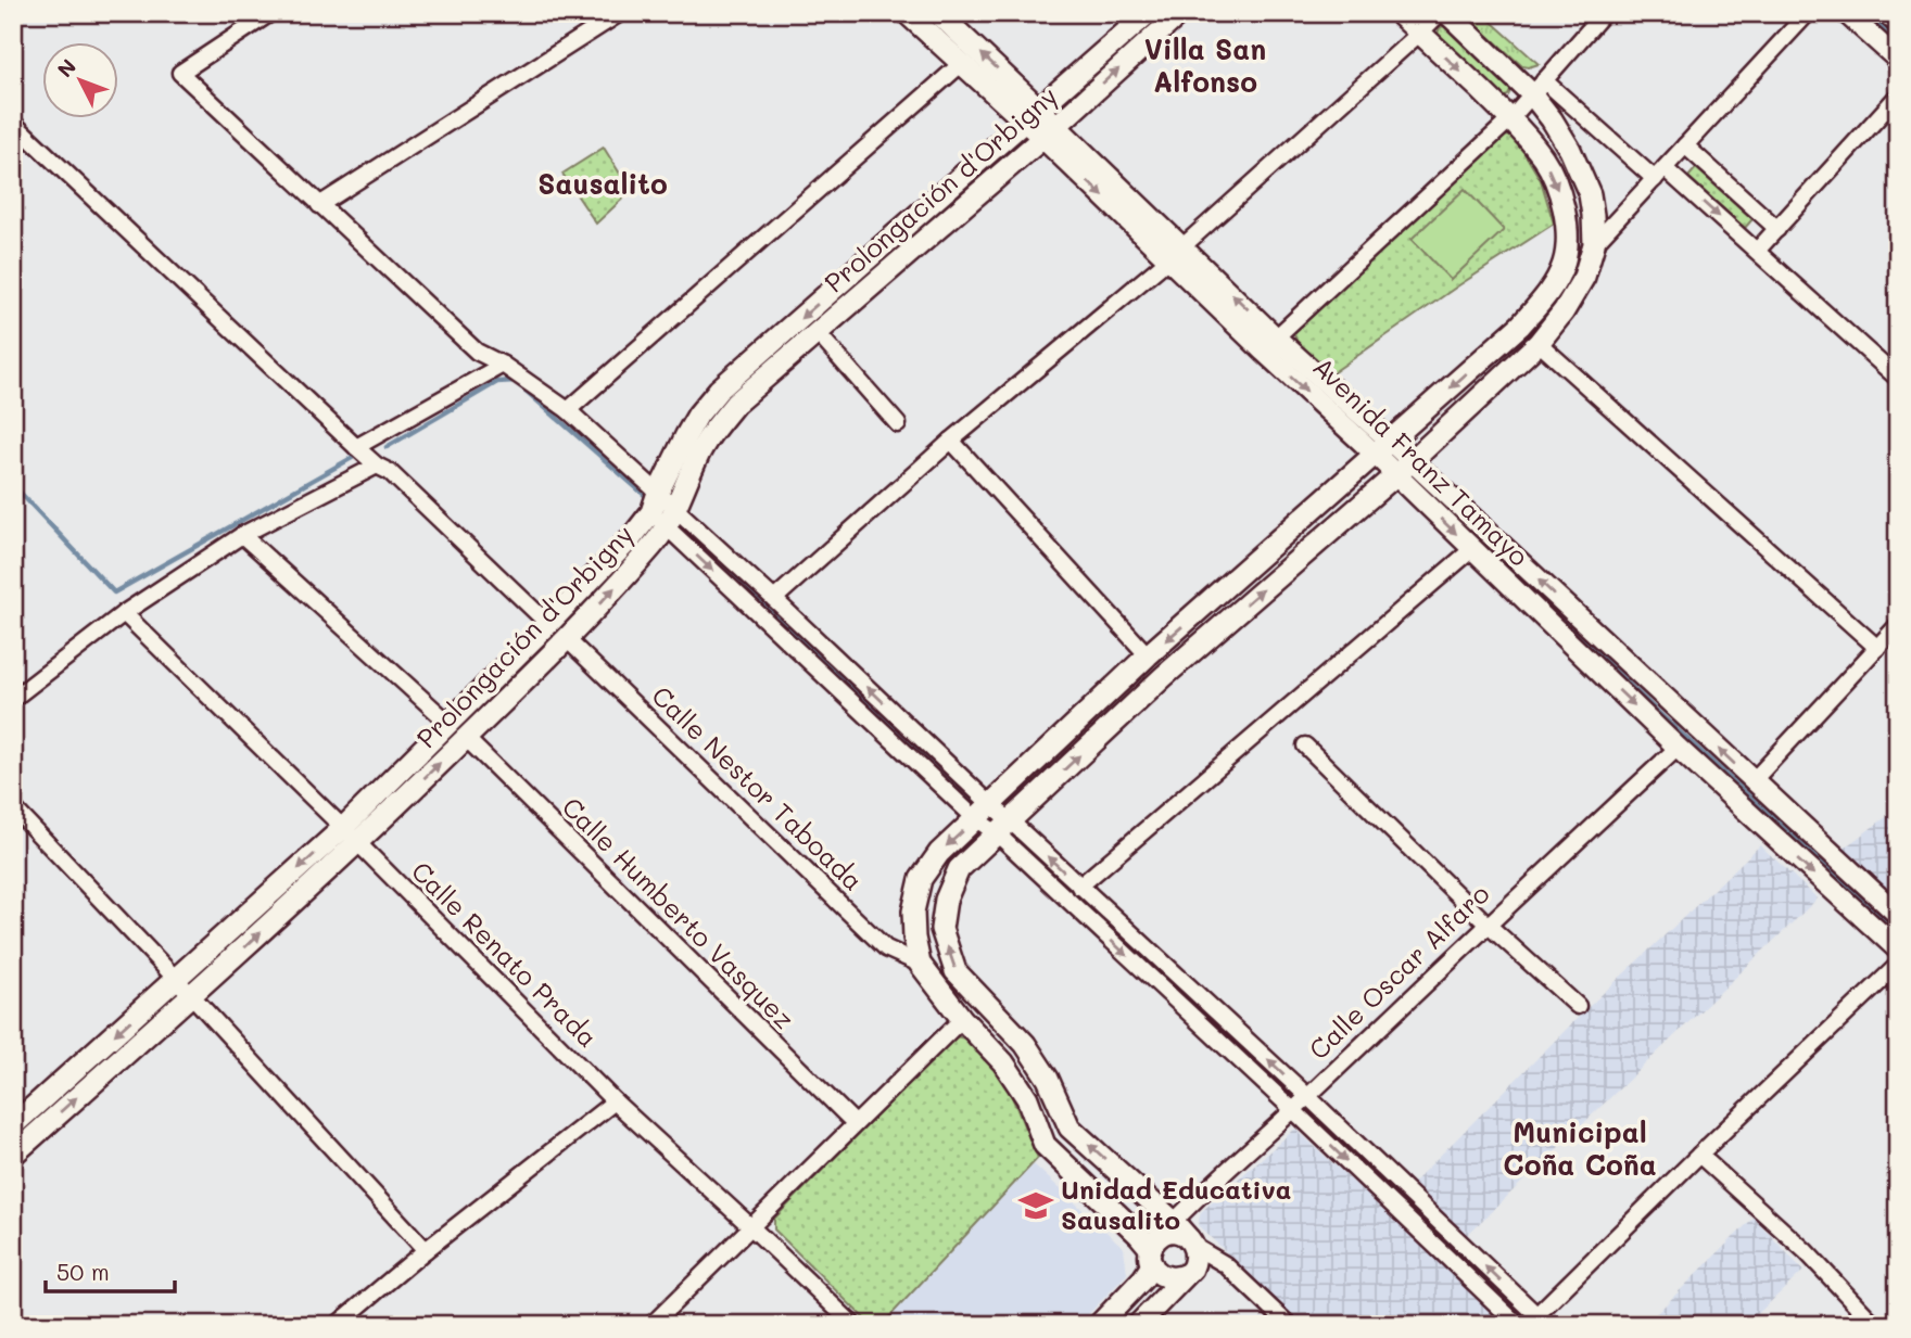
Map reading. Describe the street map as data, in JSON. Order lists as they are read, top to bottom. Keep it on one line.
{"streets":{"main road":["Prolongación d'Orbigny","Avenida Franz Tamayo","Calle Oscar Alfaro"],"street":["Calle Nestor Taboada","Calle Humberto Vasquez","Calle Renato Prada"]},"crossings":[["Prolongación d'Orbigny","Avenida Franz Tamayo"],["Prolongación d'Orbigny","Calle Nestor Taboada"],["Prolongación d'Orbigny","Calle Humberto Vasquez"],["Prolongación d'Orbigny","Calle Renato Prada"],["Avenida Franz Tamayo","Calle Oscar Alfaro"]],"districts":["Villa San Alfonso","Sausalito","Municipal Coña Coña"],"places":{"school or university":["Unidad Educativa Sausalito"]},"scale_bar":"50 m","north":"top left"}
